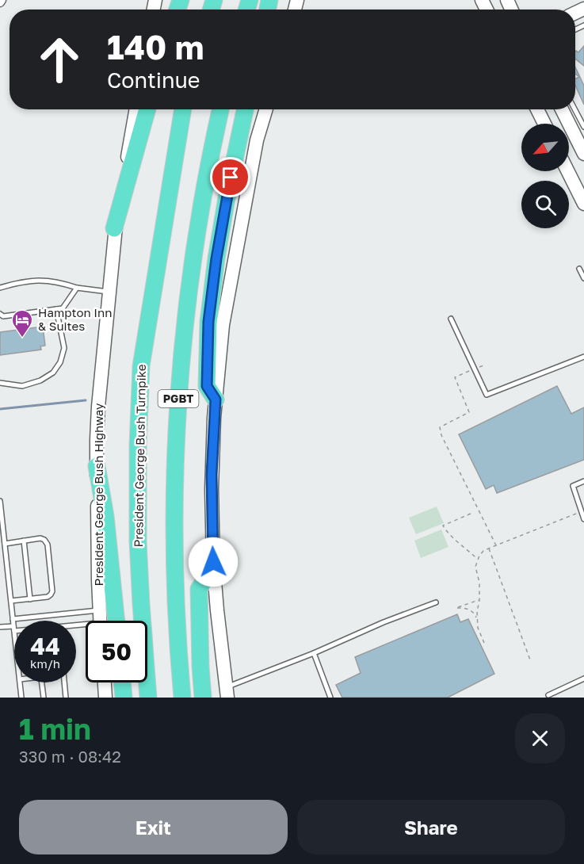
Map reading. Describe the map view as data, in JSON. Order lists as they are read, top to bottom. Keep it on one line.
{"streets":{"highway":["PGBT","President George Bush Turnpike"],"main road":["President George Bush Highway"]},"places":{"hotel":["Hampton Inn & Suites"]},"north":"bottom left","page":{"turn":["140 m","Continue"],"speed":"44 km/h","limit":"50","heading":["1 min","330 m · 08:42"],"buttons":["Exit","Share"]}}
